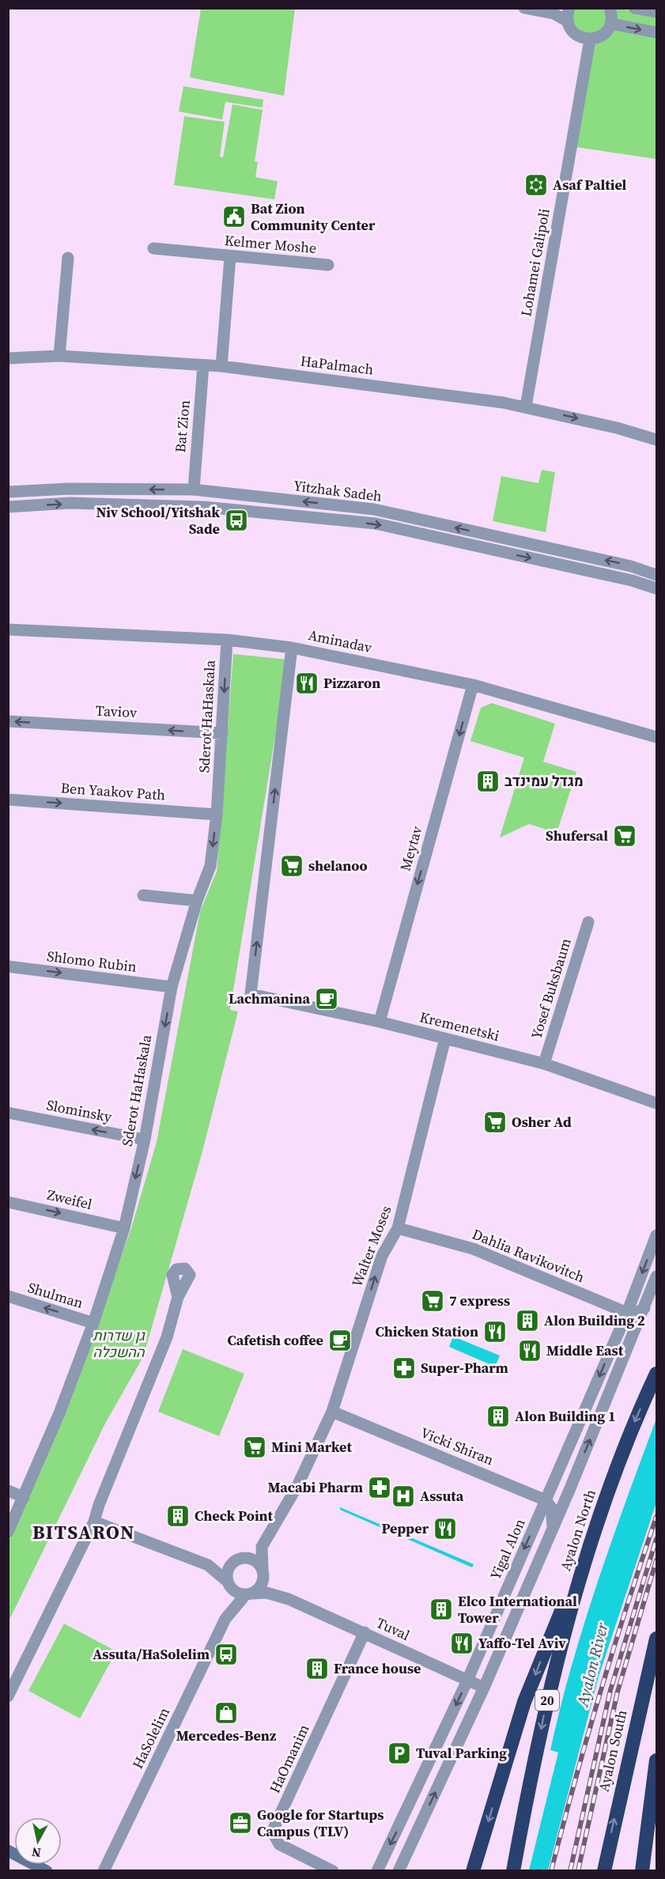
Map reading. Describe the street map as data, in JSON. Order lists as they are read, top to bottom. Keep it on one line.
{"streets":{"highway":["Ayalon North","20","Ayalon South"],"street":["Kelmer Moshe","Lohamei Galipoli","HaPalmach","Bat Zion","Yitzhak Sadeh","Aminadav","Taviov","Sderot HaHaskala","Ben Yaakov Path","Meytav","Shlomo Rubin","Yosef Buksbaum","Kremenetski","Slominsky","Zweifel","Walter Moses","Dahlia Ravikovitch","Shulman","Vicki Shiran","Yigal Alon","Tuval","HaSolelim","HaOmanim"]},"crossings":[["Lohamei Galipoli","HaPalmach"],["HaPalmach","Bat Zion"],["Bat Zion","Yitzhak Sadeh"],["Aminadav","Sderot HaHaskala"],["Aminadav","Meytav"],["Aminadav","Kremenetski"],["Taviov","Sderot HaHaskala"],["Sderot HaHaskala","Ben Yaakov Path"],["Sderot HaHaskala","Shlomo Rubin"],["Sderot HaHaskala","Slominsky"],["Sderot HaHaskala","Zweifel"],["Sderot HaHaskala","Shulman"],["Meytav","Kremenetski"],["Yosef Buksbaum","Kremenetski"],["Kremenetski","Walter Moses"],["Walter Moses","Dahlia Ravikovitch"],["Walter Moses","Vicki Shiran"],["Dahlia Ravikovitch","Yigal Alon"],["Vicki Shiran","Yigal Alon"],["Yigal Alon","Tuval"],["Tuval","HaSolelim"],["Tuval","HaOmanim"]],"one_way":["Taviov","Sderot HaHaskala","Ben Yaakov Path","Meytav","Shlomo Rubin","Slominsky","Zweifel","Walter Moses","Shulman"],"districts":["BITSARON"],"water":["Ayalon River"],"parks":["גן שדרות ההשכלה"],"places":{"synagogue":["Asaf Paltiel"],"public building":["Bat Zion Community Center"],"bus stop":["Niv School/Yitshak Sade","Assuta/HaSolelim"],"restaurant":["Pizzaron","Chicken Station","Middle East","Pepper","Yaffo-Tel Aviv"],"building":["מגדל עמינדב","Alon Building 2","Alon Building 1","Check Point","Elco International Tower","France house"],"supermarket":["Shufersal","shelanoo","Osher Ad","7 express","Mini Market"],"cafe":["Lachmanina","Cafetish coffee"],"pharmacy":["Super-Pharm","Macabi Pharm"],"hospital":["Assuta"],"shop":["Mercedes-Benz"],"parking":["Tuval Parking"],"office":["Google for Startups Campus (TLV)"]},"north":"bottom"}
